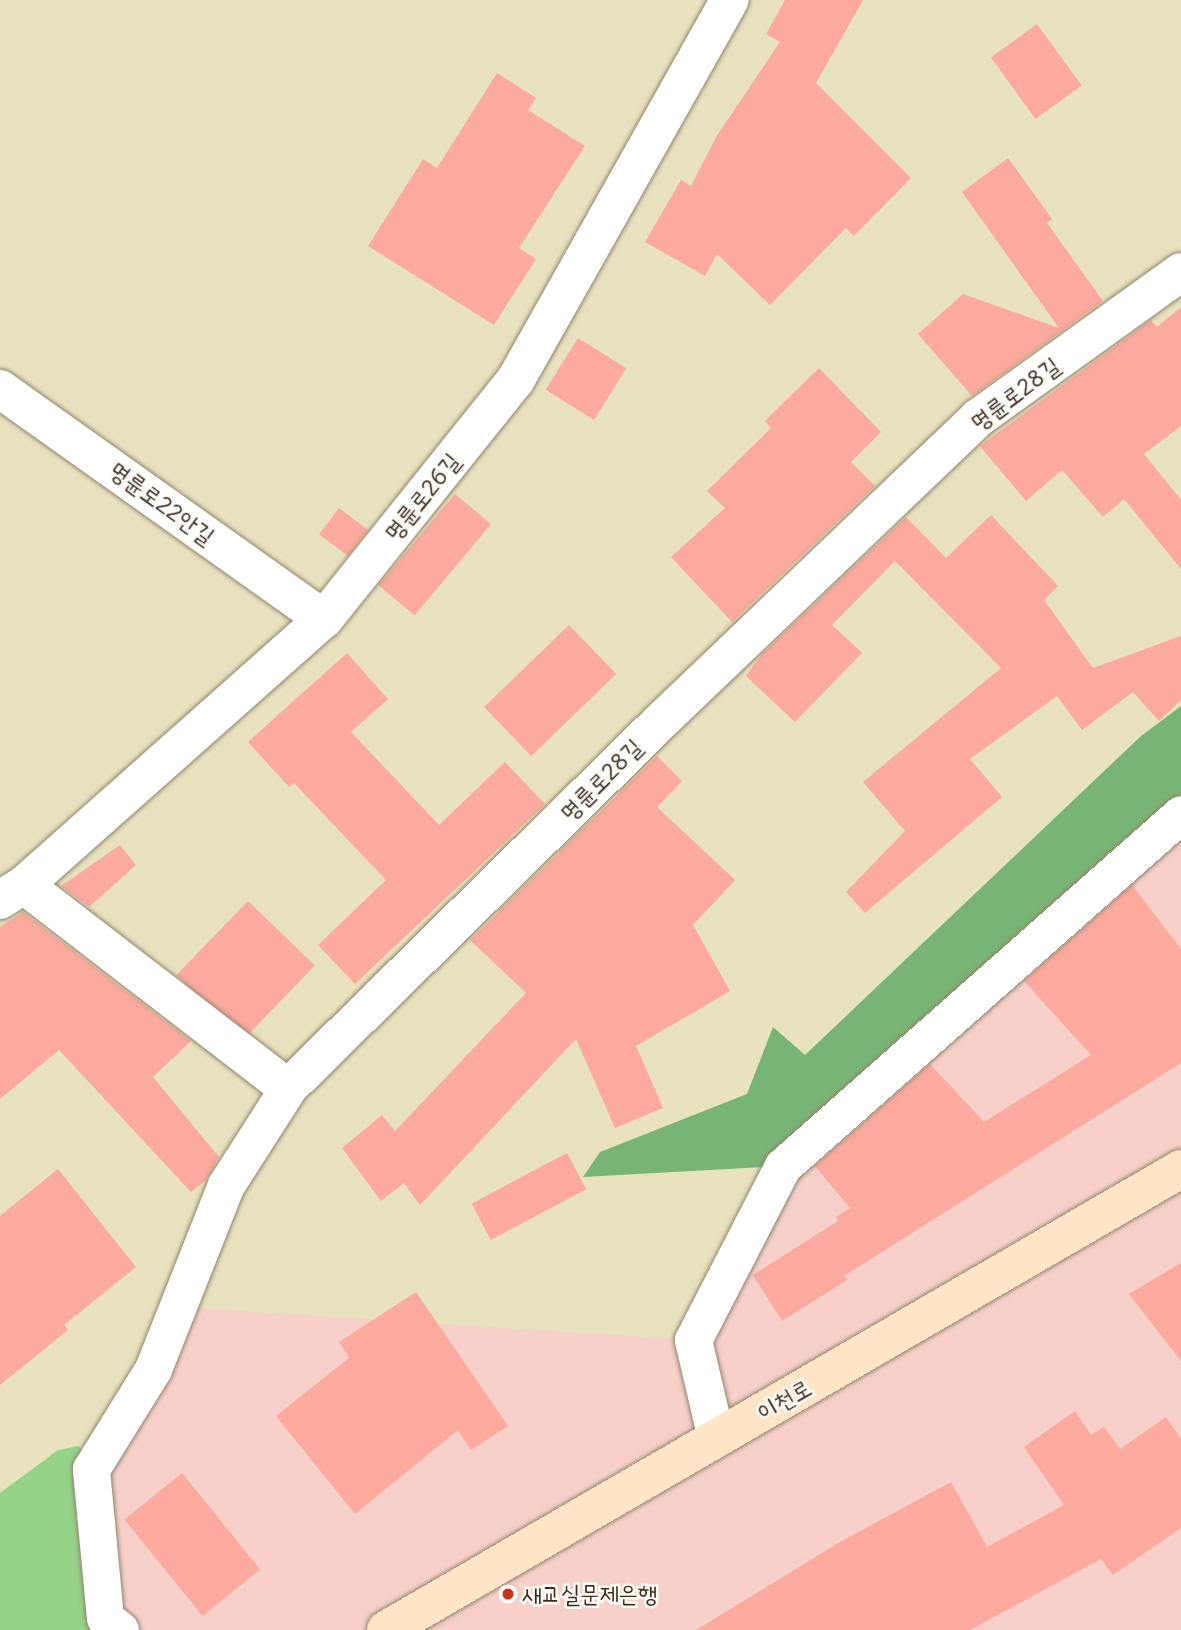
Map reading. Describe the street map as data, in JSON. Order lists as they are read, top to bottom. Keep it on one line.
{"streets":{"main road":["이천로"],"street":["명륜로28길","명륜로26길","명륜로22안길"]},"crossings":[["명륜로26길","명륜로22안길"]],"places":["새교실문제은행"]}
